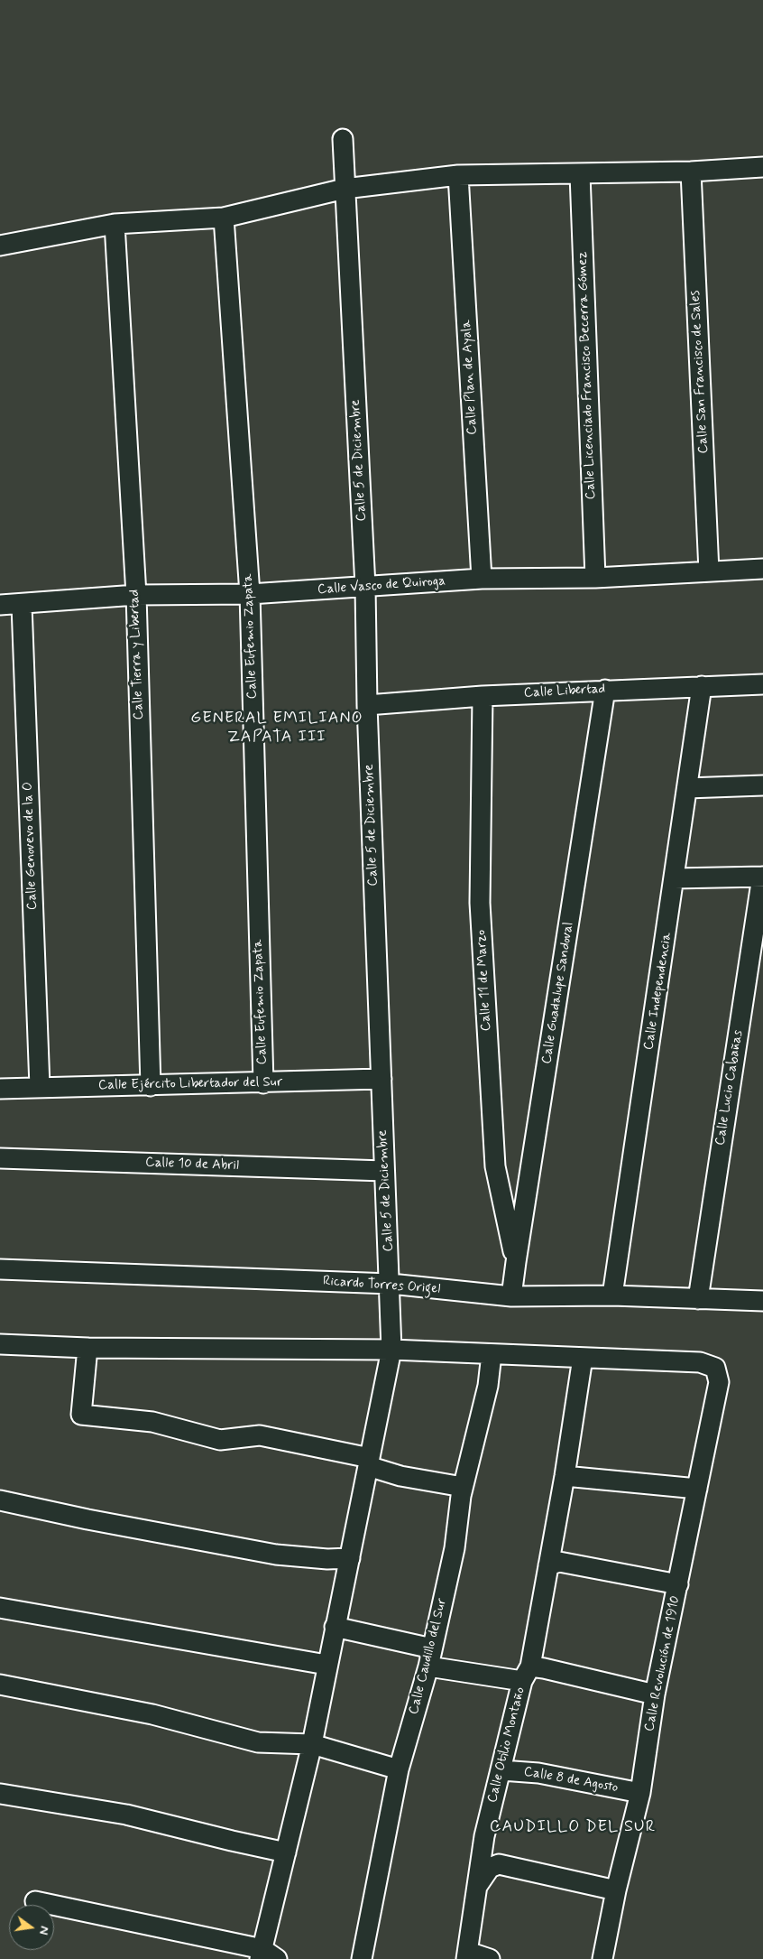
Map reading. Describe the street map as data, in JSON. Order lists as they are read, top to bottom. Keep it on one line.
{"streets":{"street":["Calle San Francisco de Sales","Calle Licenciado Francisco Becerra Gómez","Calle Plan de Ayala","Calle 5 de Diciembre","Calle Vasco de Quiroga","Calle Eufemio Zapata","Calle Tierra y Libertad","Calle Libertad","Calle Genovevo de la O","Calle 11 de Marzo","Calle Independencia","Calle Guadalupe Sandoval","Calle Ejército Libertador del Sur","Calle Lucio Cabañas","Calle 10 de Abril","Ricardo Torres Origel","Calle Caudillo del Sur","Calle Revolución de 1910","Calle Otilio Montaño","Calle 8 de Agosto"]},"crossings":[["Calle San Francisco de Sales","Calle Vasco de Quiroga"],["Calle Licenciado Francisco Becerra Gómez","Calle Vasco de Quiroga"],["Calle Plan de Ayala","Calle Vasco de Quiroga"],["Calle 5 de Diciembre","Calle Vasco de Quiroga"],["Calle 5 de Diciembre","Calle Libertad"],["Calle 5 de Diciembre","Calle Ejército Libertador del Sur"],["Calle 5 de Diciembre","Calle 10 de Abril"],["Calle 5 de Diciembre","Ricardo Torres Origel"],["Calle Vasco de Quiroga","Calle Eufemio Zapata"],["Calle Vasco de Quiroga","Calle Tierra y Libertad"],["Calle Vasco de Quiroga","Calle Genovevo de la O"],["Calle Eufemio Zapata","Calle Ejército Libertador del Sur"],["Calle Tierra y Libertad","Calle Ejército Libertador del Sur"],["Calle Libertad","Calle 11 de Marzo"],["Calle Libertad","Calle Independencia"],["Calle Libertad","Calle Guadalupe Sandoval"],["Calle Genovevo de la O","Calle Ejército Libertador del Sur"],["Calle 11 de Marzo","Calle Guadalupe Sandoval"],["Calle Independencia","Ricardo Torres Origel"],["Calle Guadalupe Sandoval","Ricardo Torres Origel"],["Calle Lucio Cabañas","Ricardo Torres Origel"],["Calle Revolución de 1910","Calle Otilio Montaño"],["Calle Revolución de 1910","Calle 8 de Agosto"],["Calle Otilio Montaño","Calle 8 de Agosto"]],"districts":["GENERAL EMILIANO ZAPATA III","CAUDILLO DEL SUR"],"north":"right"}
